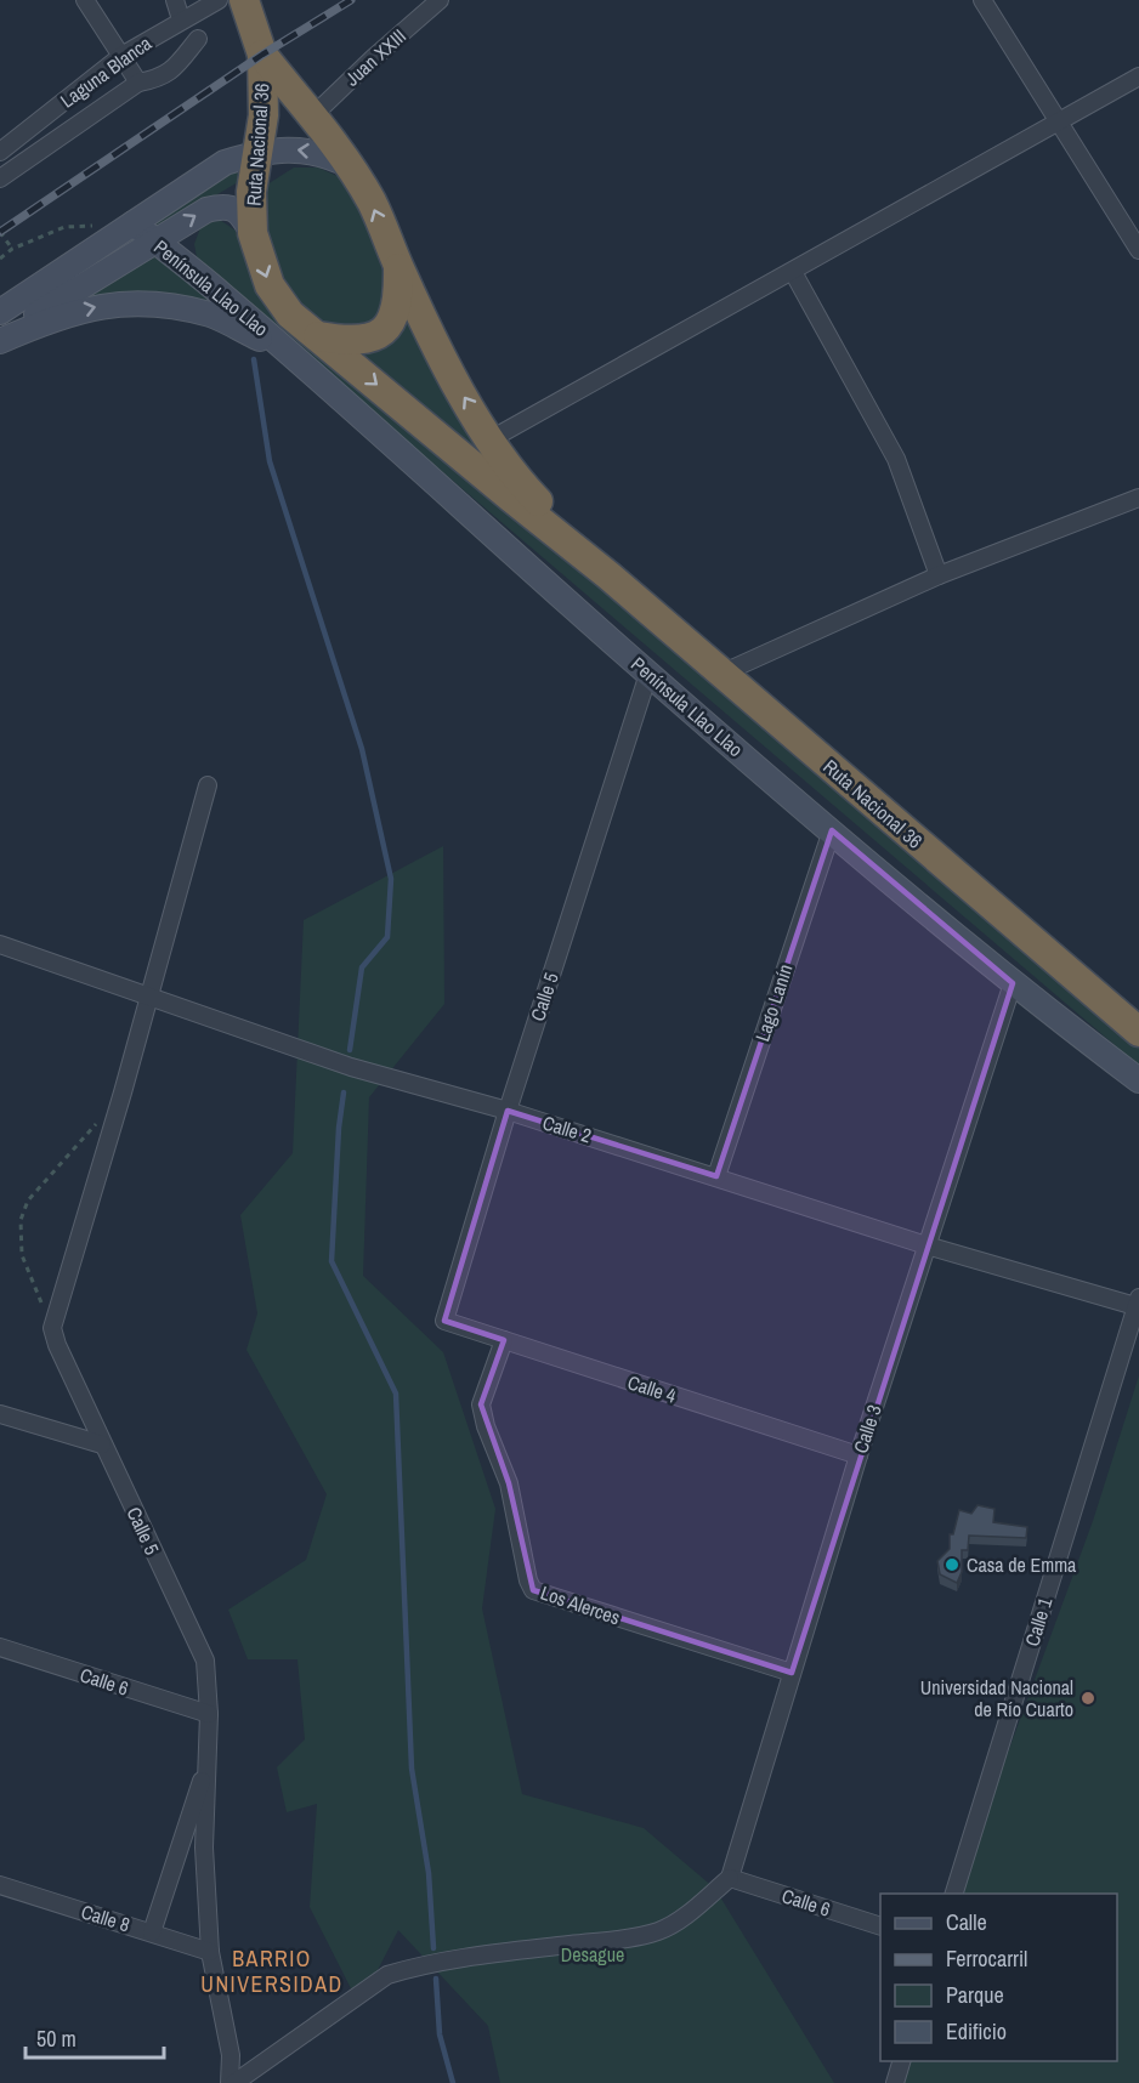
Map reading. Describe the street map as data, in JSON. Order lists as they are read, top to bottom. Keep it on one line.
{"streets":{"highway":["Ruta Nacional 36"],"main road":["Península Llao Llao"],"street":["Juan XXIII","Laguna Blanca","Calle 5","Lago Lanín","Calle 2","Calle 4","Calle 3","Los Alerces","Calle 1","Calle 6","Calle 8"]},"crossings":[["Juan XXIII","Ruta Nacional 36"],["Península Llao Llao","Calle 5"],["Península Llao Llao","Lago Lanín"],["Península Llao Llao","Calle 3"],["Calle 5","Calle 2"],["Calle 5","Calle 4"],["Calle 5","Calle 6"],["Calle 5","Calle 8"],["Lago Lanín","Calle 2"],["Calle 2","Calle 3"],["Calle 2","Calle 1"],["Calle 4","Calle 3"],["Calle 4","Los Alerces"],["Calle 3","Los Alerces"],["Calle 3","Calle 6"]],"districts":["BARRIO UNIVERSIDAD"],"parks":["Desague"],"places":["Casa de Emma","Universidad Nacional de Río Cuarto"],"legend":["Calle","Ferrocarril","Parque","Edificio"],"scale_bar":"50 m"}
